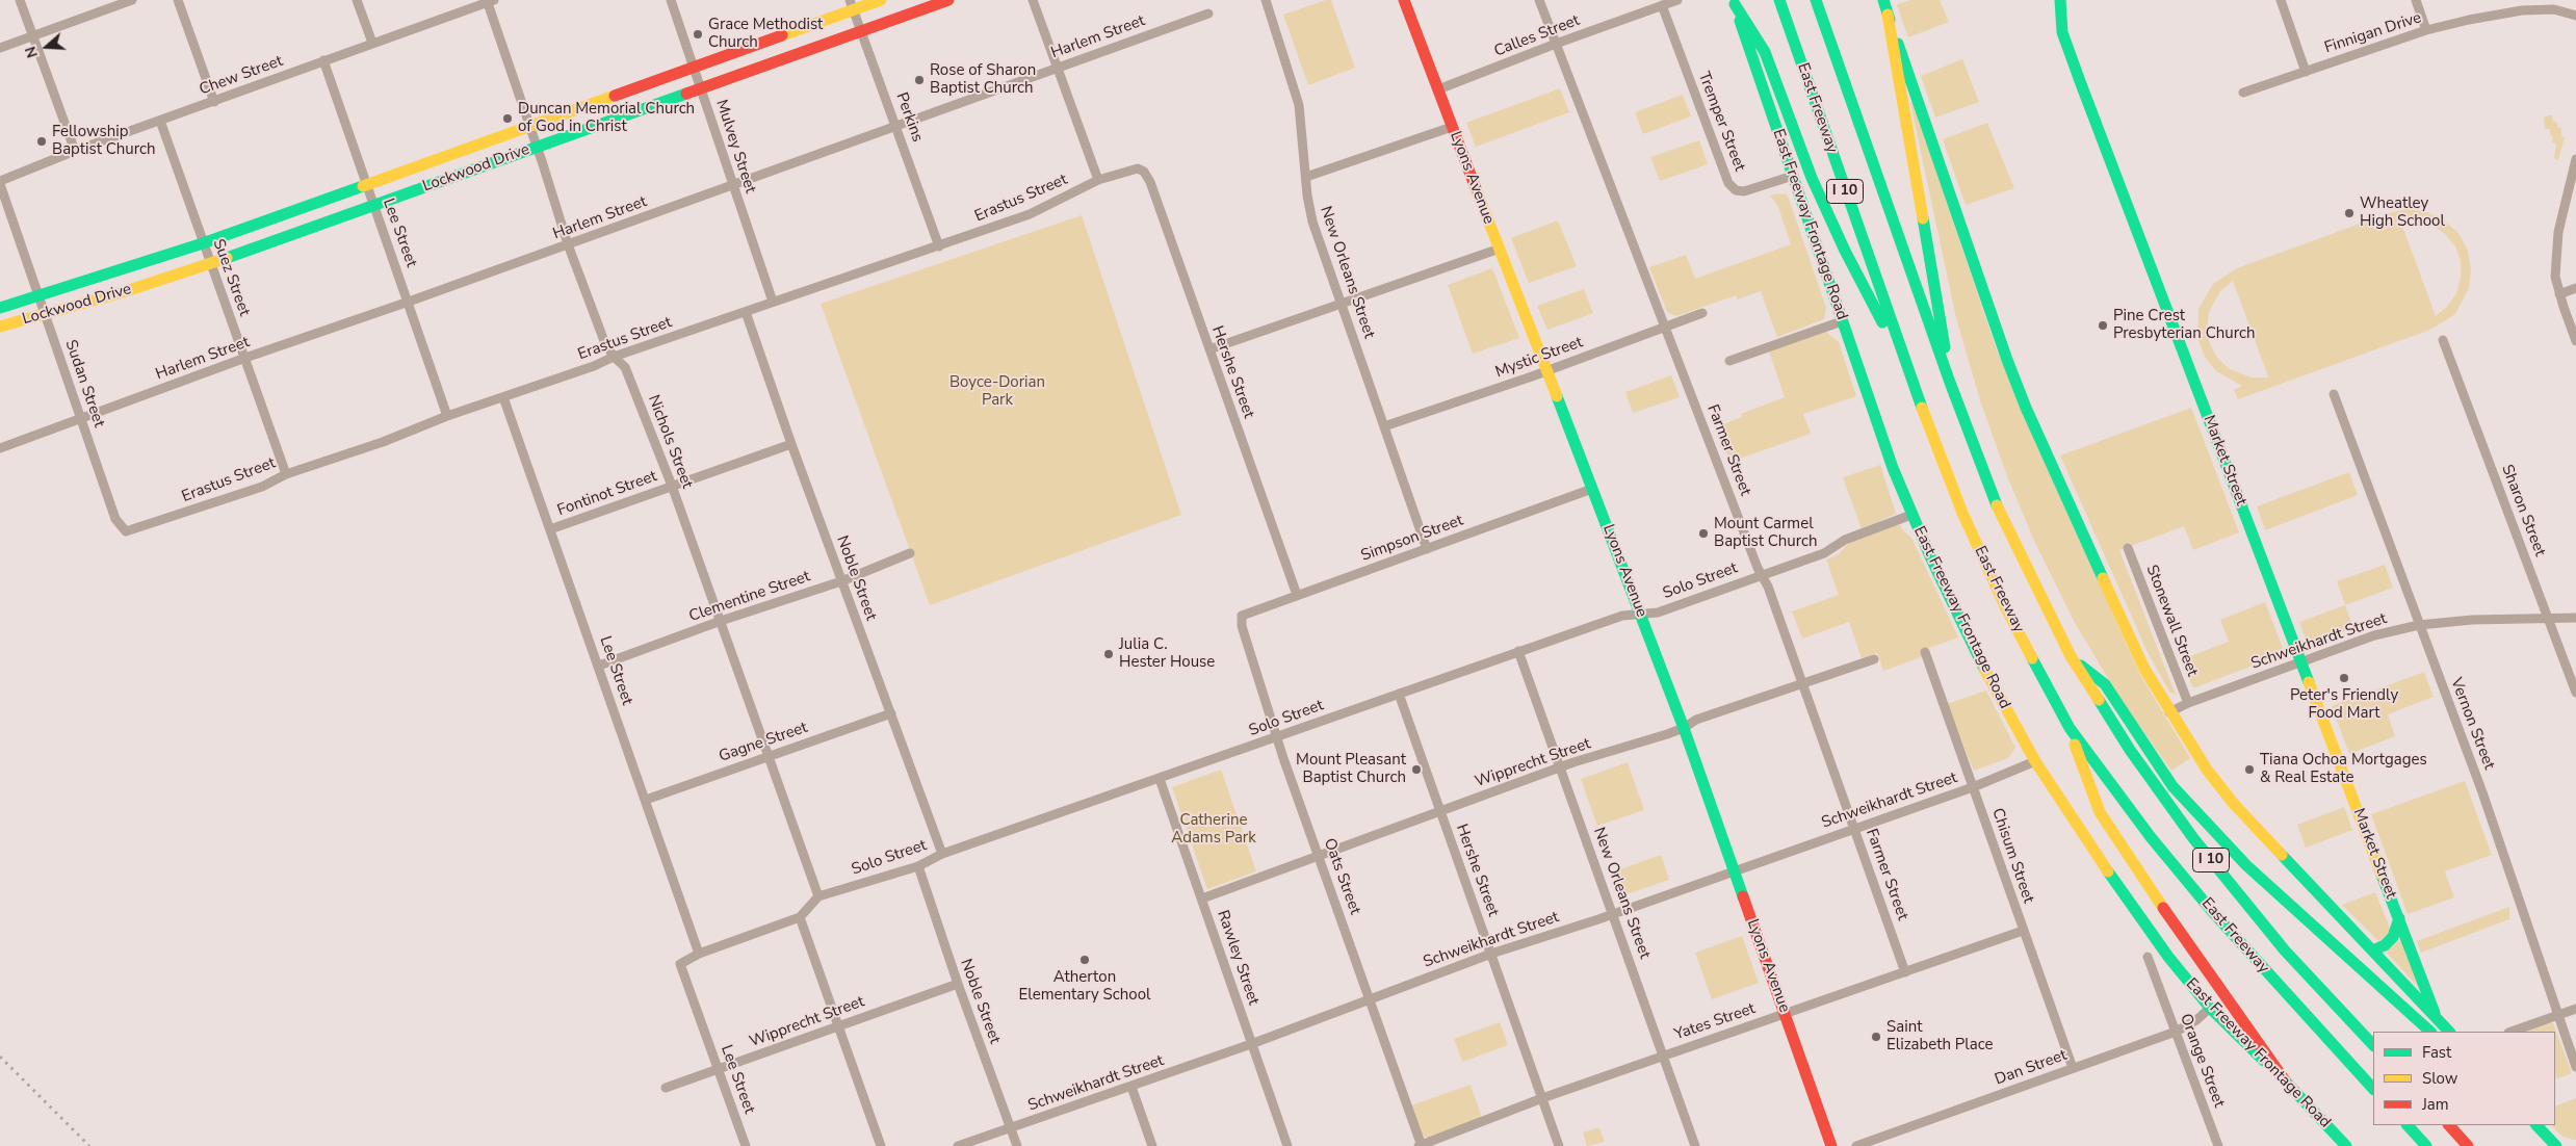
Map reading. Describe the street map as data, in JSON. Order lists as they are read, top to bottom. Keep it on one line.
{"streets":{"main road":["East Freeway","Lockwood Drive","Lyons Avenue","I 10","East Freeway Frontage Road","Market Street"],"street":["Finnigan Drive","Calles Street","Harlem Street","Chew Street","Perkins","Tremper Street","Mulvey Street","Erastus Street","Lee Street","New Orleans Street","Suez Street","Mystic Street","Hershe Street","Sudan Street","Nichols Street","Farmer Street","Fontinot Street","Sharon Street","Simpson Street","Noble Street","Solo Street","Clementine Street","Stonewall Street","Schweikhardt Street","Vernon Street","Gagne Street","Wipprecht Street","Chisum Street","Oats Street","Rawley Street","Yates Street","Orange Street","Dan Street"]},"crossings":[["Calles Street","Tremper Street"],["Calles Street","Lyons Avenue"],["Calles Street","Farmer Street"],["Harlem Street","Perkins"],["Harlem Street","Mulvey Street"],["Harlem Street","Lee Street"],["Harlem Street","Suez Street"],["Harlem Street","Sudan Street"],["Harlem Street","Nichols Street"],["Chew Street","Lee Street"],["Chew Street","Suez Street"],["Chew Street","Sudan Street"],["Chew Street","Nichols Street"],["Perkins","Lockwood Drive"],["Perkins","Erastus Street"],["Tremper Street","East Freeway Frontage Road"],["Mulvey Street","Lockwood Drive"],["Mulvey Street","Erastus Street"],["Lockwood Drive","Lee Street"],["Lockwood Drive","Suez Street"],["Lockwood Drive","Sudan Street"],["Lockwood Drive","Nichols Street"],["Lyons Avenue","Mystic Street"],["Lyons Avenue","Simpson Street"],["Lyons Avenue","Solo Street"],["Lyons Avenue","Schweikhardt Street"],["Lyons Avenue","Wipprecht Street"],["Lyons Avenue","Yates Street"],["Erastus Street","Lee Street"],["Erastus Street","Suez Street"],["Erastus Street","Hershe Street"],["Erastus Street","Sudan Street"],["Erastus Street","Nichols Street"],["Erastus Street","Noble Street"],["East Freeway Frontage Road","Solo Street"],["East Freeway Frontage Road","Schweikhardt Street"],["East Freeway Frontage Road","Dan Street"],["Lee Street","Fontinot Street"],["Lee Street","Clementine Street"],["Lee Street","Gagne Street"],["Lee Street","Wipprecht Street"],["New Orleans Street","Mystic Street"],["New Orleans Street","Simpson Street"],["New Orleans Street","Solo Street"],["New Orleans Street","Schweikhardt Street"],["New Orleans Street","Wipprecht Street"],["New Orleans Street","Yates Street"],["Mystic Street","Farmer Street"],["Hershe Street","Simpson Street"],["Hershe Street","Solo Street"],["Hershe Street","Schweikhardt Street"],["Hershe Street","Wipprecht Street"],["Hershe Street","Yates Street"],["Nichols Street","Fontinot Street"],["Nichols Street","Solo Street"],["Nichols Street","Clementine Street"],["Nichols Street","Gagne Street"],["Farmer Street","Solo Street"],["Farmer Street","Schweikhardt Street"],["Farmer Street","Wipprecht Street"],["Farmer Street","Yates Street"],["Market Street","Schweikhardt Street"],["Fontinot Street","Noble Street"],["Sharon Street","Schweikhardt Street"],["Simpson Street","Oats Street"],["Noble Street","Solo Street"],["Noble Street","Clementine Street"],["Noble Street","Schweikhardt Street"],["Noble Street","Gagne Street"],["Noble Street","Wipprecht Street"],["Solo Street","Oats Street"],["Solo Street","Rawley Street"],["Stonewall Street","Schweikhardt Street"],["Schweikhardt Street","Vernon Street"],["Schweikhardt Street","Chisum Street"],["Schweikhardt Street","Oats Street"],["Schweikhardt Street","Rawley Street"],["Wipprecht Street","Oats Street"],["Wipprecht Street","Rawley Street"],["Chisum Street","Yates Street"],["Chisum Street","Dan Street"],["Oats Street","Yates Street"],["Orange Street","Dan Street"]],"parks":["Boyce-Dorian Park","Catherine Adams Park"],"places":["Grace Methodist Church","Rose of Sharon Baptist Church","Duncan Memorial Church of God in Christ","Fellowship Baptist Church","Wheatley High School","Pine Crest Presbyterian Church","Mount Carmel Baptist Church","Julia C. Hester House","Peter's Friendly Food Mart","Mount Pleasant Baptist Church","Tiana Ochoa Mortgages & Real Estate","Atherton Elementary School","Saint Elizabeth Place"],"legend":["Fast","Slow","Jam"],"north":"left"}
